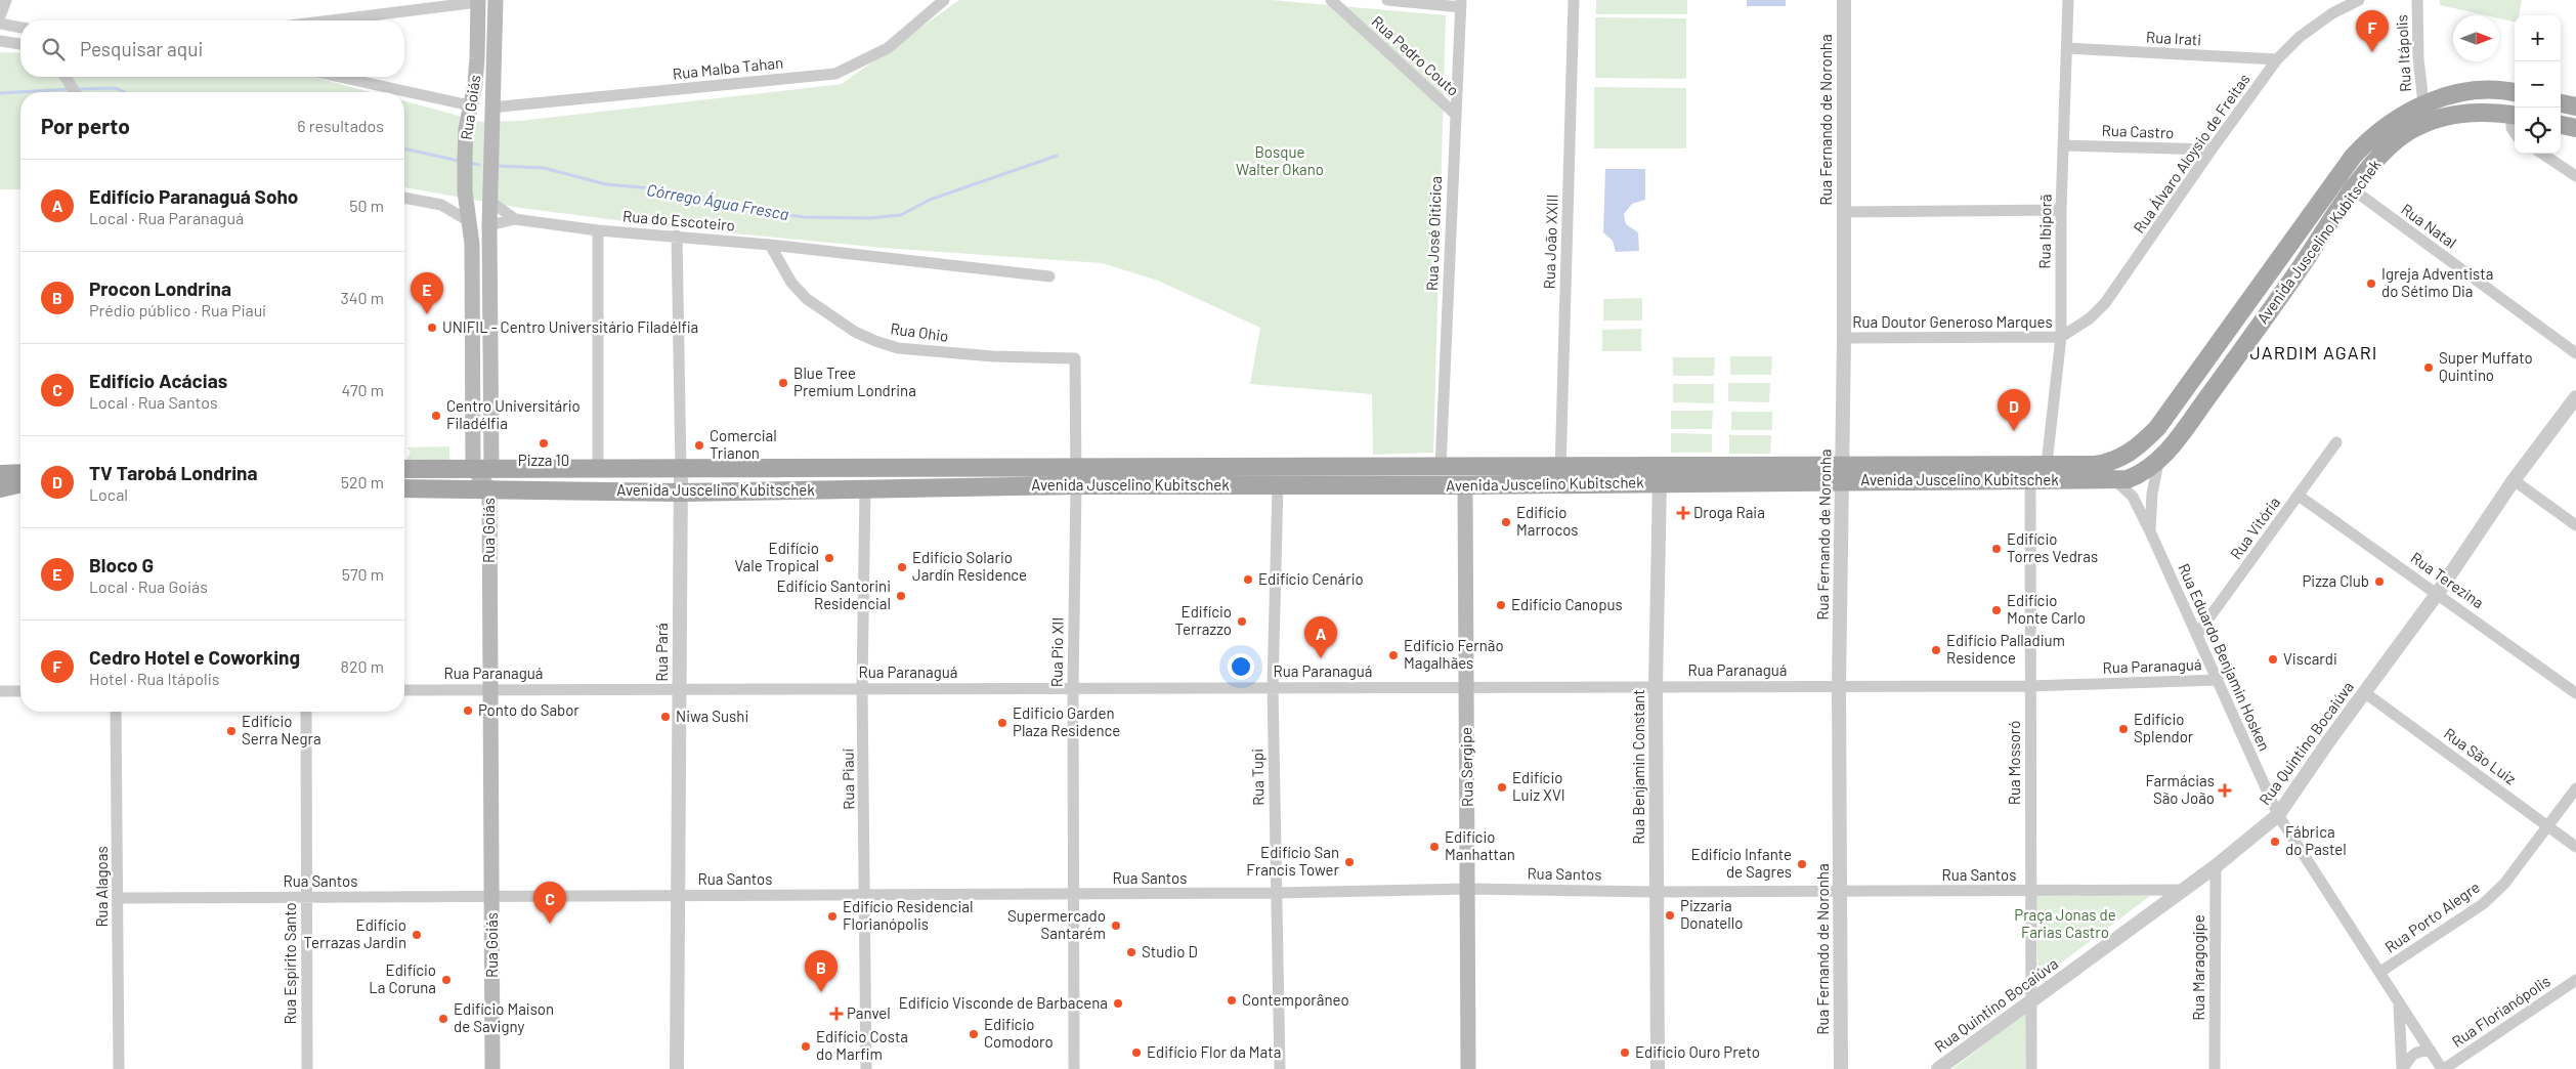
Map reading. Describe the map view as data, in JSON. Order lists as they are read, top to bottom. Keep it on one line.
{"streets":{"main road":["Rua Goiás","Avenida Juscelino Kubitschek","Rua Sergipe"],"street":["Rua Irati","Rua Itápolis","Rua Pedro Couto","Rua Malba Tahan","Rua Fernando de Noronha","Rua Castro","Rua Álvaro Aloysio de Freitas","Rua do Escoteiro","Rua Natal","Rua Ibiporã","Rua José Oiticica","Rua João XXIII","Rua Doutor Generoso Marques","Rua Ohio","Rua Vitória","Rua Terezina","Rua Pará","Rua Pio XII","Rua Eduardo Benjamin Hosken","Rua Paranaguá","Rua Quintino Bocaiúva","Rua São Luiz","Rua Mossoró","Rua Benjamin Constant","Rua Tupi","Rua Piauí","Rua Santos","Rua Alagoas","Rua Porto Alegre","Rua Espírito Santo","Rua Maragogipe","Rua Florianópolis"]},"crossings":[["Rua Irati","Rua Álvaro Aloysio de Freitas"],["Rua Irati","Rua Ibiporã"],["Rua Itápolis","Avenida Juscelino Kubitschek"],["Rua Pedro Couto","Rua José Oiticica"],["Rua Malba Tahan","Rua Goiás"],["Rua Goiás","Rua do Escoteiro"],["Rua Goiás","Avenida Juscelino Kubitschek"],["Rua Goiás","Rua Paranaguá"],["Rua Goiás","Rua Santos"],["Rua Fernando de Noronha","Avenida Juscelino Kubitschek"],["Rua Fernando de Noronha","Rua Doutor Generoso Marques"],["Rua Fernando de Noronha","Rua Paranaguá"],["Rua Fernando de Noronha","Rua Santos"],["Rua Castro","Rua Álvaro Aloysio de Freitas"],["Rua Castro","Rua Ibiporã"],["Rua Álvaro Aloysio de Freitas","Rua Ibiporã"],["Rua Álvaro Aloysio de Freitas","Rua Doutor Generoso Marques"],["Rua do Escoteiro","Rua Ohio"],["Rua do Escoteiro","Rua Pará"],["Rua Natal","Avenida Juscelino Kubitschek"],["Rua Ibiporã","Avenida Juscelino Kubitschek"],["Rua Ibiporã","Rua Doutor Generoso Marques"],["Rua José Oiticica","Avenida Juscelino Kubitschek"],["Rua João XXIII","Avenida Juscelino Kubitschek"],["Avenida Juscelino Kubitschek","Rua Pará"],["Avenida Juscelino Kubitschek","Rua Pio XII"],["Avenida Juscelino Kubitschek","Rua Eduardo Benjamin Hosken"],["Avenida Juscelino Kubitschek","Rua Mossoró"],["Avenida Juscelino Kubitschek","Rua Sergipe"],["Avenida Juscelino Kubitschek","Rua Benjamin Constant"],["Avenida Juscelino Kubitschek","Rua Tupi"],["Avenida Juscelino Kubitschek","Rua Piauí"],["Rua Ohio","Rua Pio XII"],["Rua Vitória","Rua Terezina"],["Rua Vitória","Rua Eduardo Benjamin Hosken"],["Rua Terezina","Rua Quintino Bocaiúva"],["Rua Pará","Rua Paranaguá"],["Rua Pará","Rua Santos"],["Rua Pio XII","Rua Paranaguá"],["Rua Pio XII","Rua Santos"],["Rua Eduardo Benjamin Hosken","Rua Paranaguá"],["Rua Eduardo Benjamin Hosken","Rua Quintino Bocaiúva"],["Rua Eduardo Benjamin Hosken","Rua Porto Alegre"],["Rua Eduardo Benjamin Hosken","Rua Florianópolis"],["Rua Paranaguá","Rua Mossoró"],["Rua Paranaguá","Rua Sergipe"],["Rua Paranaguá","Rua Benjamin Constant"],["Rua Paranaguá","Rua Tupi"],["Rua Paranaguá","Rua Piauí"],["Rua Quintino Bocaiúva","Rua São Luiz"],["Rua Quintino Bocaiúva","Rua Mossoró"],["Rua Quintino Bocaiúva","Rua Santos"],["Rua Quintino Bocaiúva","Rua Maragogipe"],["Rua São Luiz","Rua Porto Alegre"],["Rua Mossoró","Rua Santos"],["Rua Sergipe","Rua Santos"],["Rua Benjamin Constant","Rua Santos"],["Rua Tupi","Rua Santos"],["Rua Piauí","Rua Santos"],["Rua Santos","Rua Alagoas"],["Rua Santos","Rua Espírito Santo"]],"districts":["JARDIM AGARI"],"water":["Córrego Água Fresca"],"parks":["Bosque Walter Okano","Praça Jonas de Farias Castro"],"places":{"other":["Igreja Adventista do Sétimo Dia","UNIFIL - Centro Universitário Filadélfia","Super Muffato Quintino","Blue Tree Premium Londrina","Centro Universitário Filadélfia","Pizza 10","Comercial Trianon","Edifício Marrocos","Edifício Torres Vedras","Edifício Vale Tropical","Edifício Solario Jardín Residence","Edifício Cenário","Pizza Club","Edifício Santorini Residencial","Edifício Canopus","Edifício Monte Carlo","Edifício Terrazzo","Edifício Palladium Residence","Edifício Fernão Magalhães","Viscardi","Ponto do Sabor","Niwa Sushi","Edificio Garden Plaza Residence","Edifício Splendor","Edifício Serra Negra","Edifício Luiz XVI","Fábrica do Pastel","Edifício Manhattan","Edifício San Francis Tower","Edifício Infante de Sagres","Pizzaria Donatello","Edifício Residencial Florianópolis","Supermercado Santarém","Edifício Terrazas Jardin","Studio D","Edifício La Coruna","Contemporâneo","Edifício Visconde de Barbacena","Edifício Maison de Savigny","Edifício Comodoro","Edifício Costa do Marfim","Edifício Flor da Mata","Edifício Ouro Preto"],"health":["Droga Raia","Farmácias São João","Panvel"]},"north":"right","page":{"pins":["F","E","D","A","C","B"],"map_buttons":["+","−"],"search":"Pesquisar aqui","heading":["Por perto","6 resultados"],"list":[{"mark":"A","name":"Edifício Paranaguá Soho","note":"Local · Rua Paranaguá","value":"50 m"},{"mark":"B","name":"Procon Londrina","note":"Prédio público · Rua Piauí","value":"340 m"},{"mark":"C","name":"Edifício Acácias","note":"Local · Rua Santos","value":"470 m"},{"mark":"D","name":"TV Tarobá Londrina","note":"Local","value":"520 m"},{"mark":"E","name":"Bloco G","note":"Local · Rua Goiás","value":"570 m"},{"mark":"F","name":"Cedro Hotel e Coworking","note":"Hotel · Rua Itápolis","value":"820 m"}]}}
